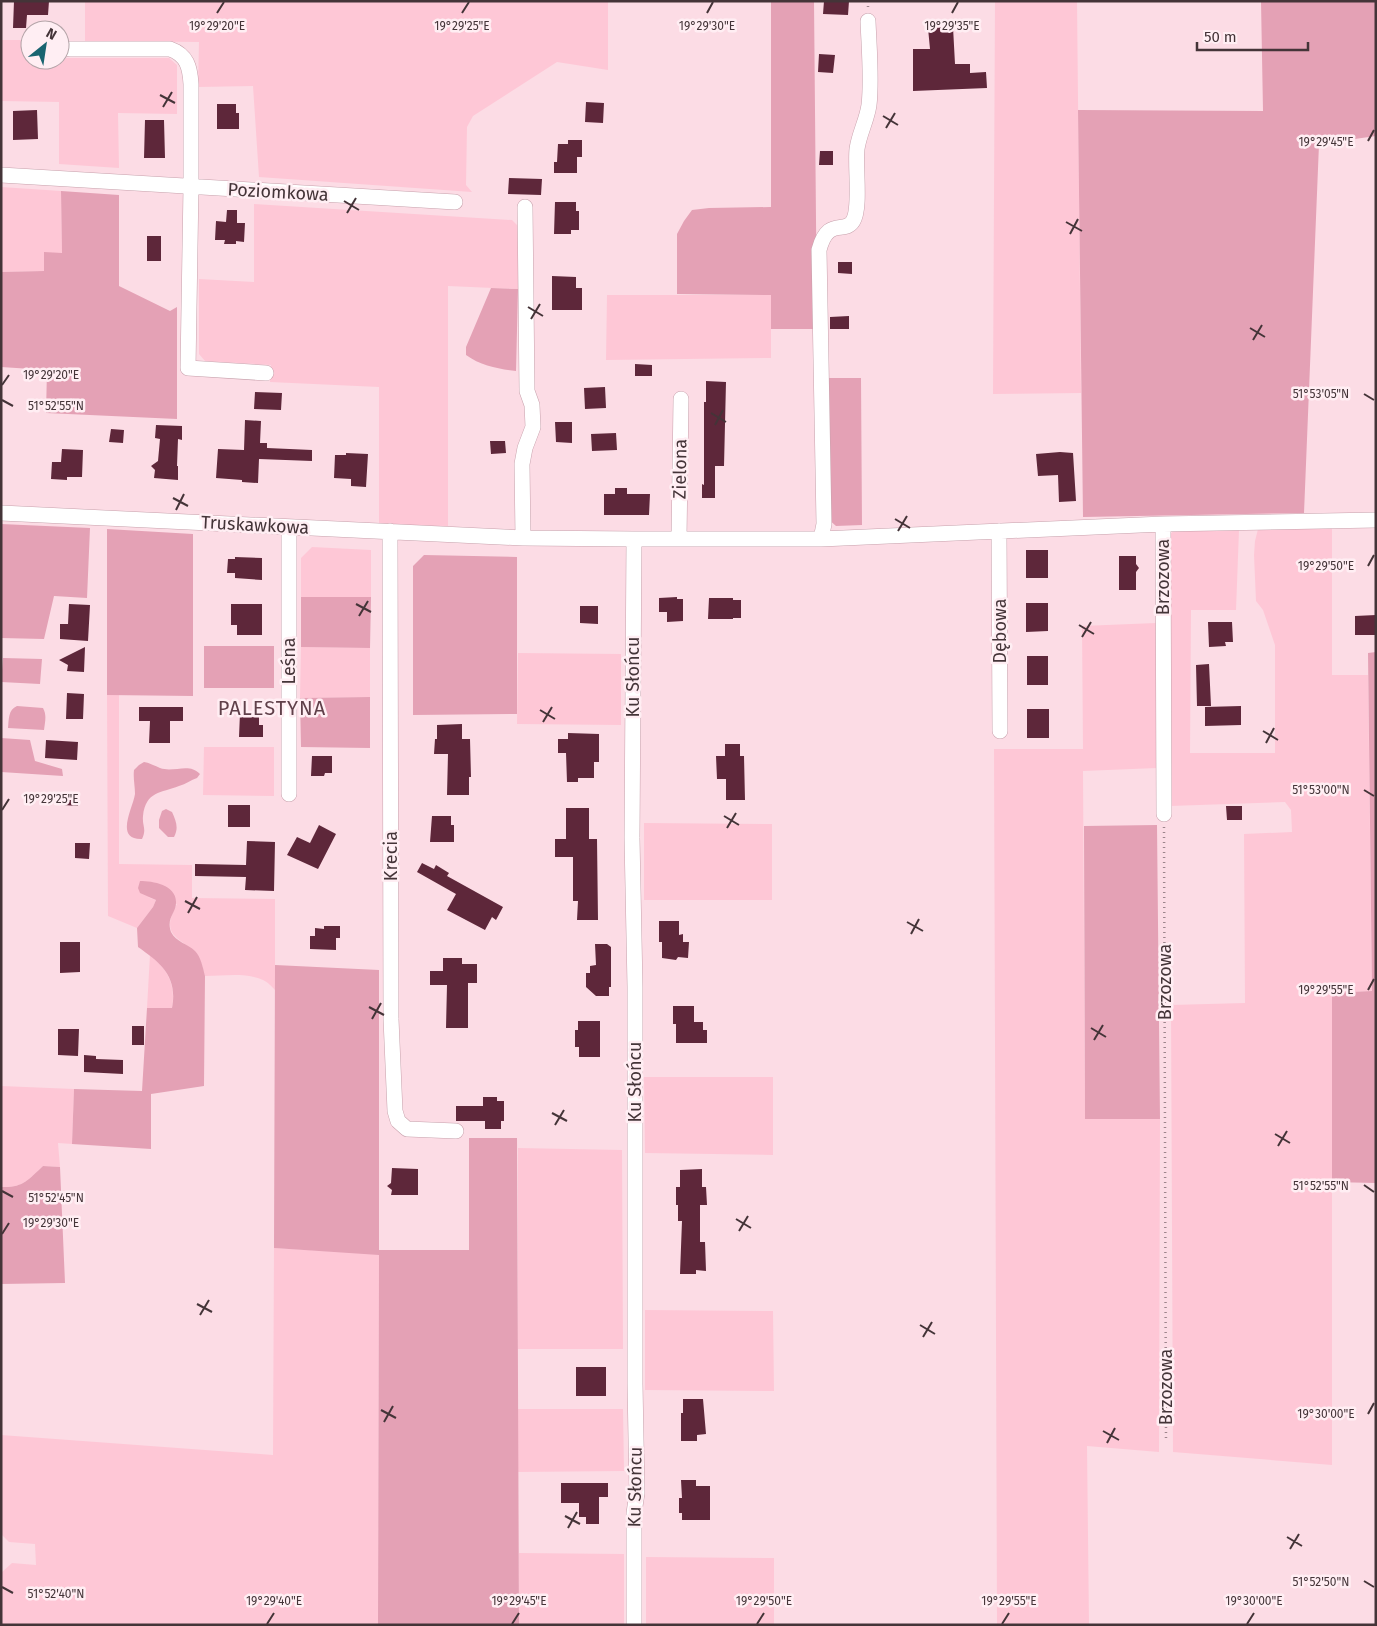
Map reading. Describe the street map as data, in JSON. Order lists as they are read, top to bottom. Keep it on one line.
{"streets":{"street":["Poziomkowa","Zielona","Truskawkowa","Brzozowa","Dębowa","Leśna","Ku Słońcu","Krecia"]},"crossings":[["Zielona","Truskawkowa"],["Truskawkowa","Brzozowa"],["Truskawkowa","Dębowa"],["Truskawkowa","Leśna"],["Truskawkowa","Ku Słońcu"],["Truskawkowa","Krecia"]],"districts":["PALESTYNA"],"scale_bar":"50 m","north":"top right","coordinates":["19°29'25\"E","19°29'20\"E","19°29'30\"E","19°29'35\"E","19°29'45\"E","51°53'05\"N","51°52'55\"N","19°29'50\"E","51°53'00\"N","19°29'55\"E","51°52'45\"N","19°30'00\"E","51°52'50\"N","51°52'40\"N","19°29'40\"E"]}
